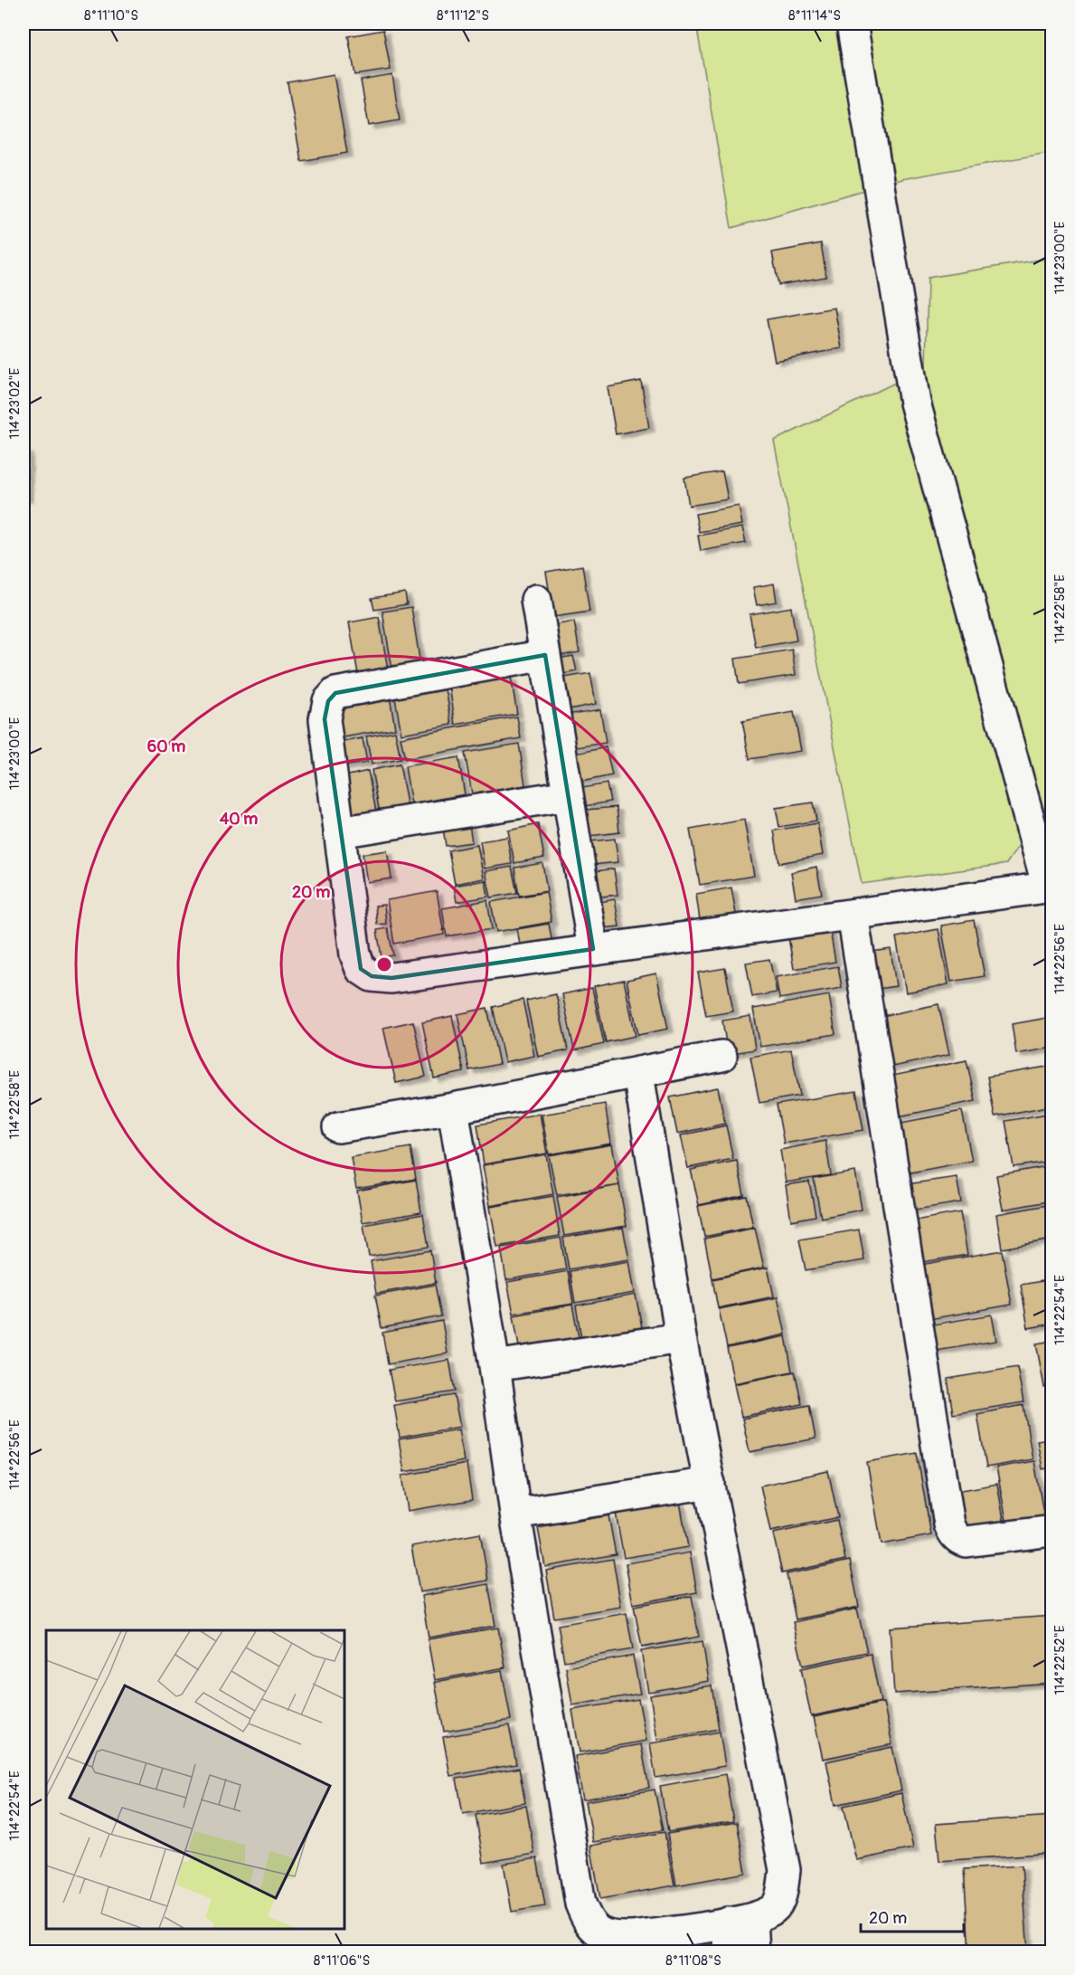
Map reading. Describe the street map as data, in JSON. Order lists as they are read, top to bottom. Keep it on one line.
{"scale_bar":"20 m","coordinates":["8°11'10\"S","8°11'12\"S","8°11'14\"S","114°23'00\"E","114°23'02\"E","114°22'58\"E","114°22'56\"E","114°22'54\"E","114°22'52\"E","8°11'06\"S","8°11'08\"S"],"rings":["60 m","40 m","20 m"]}
